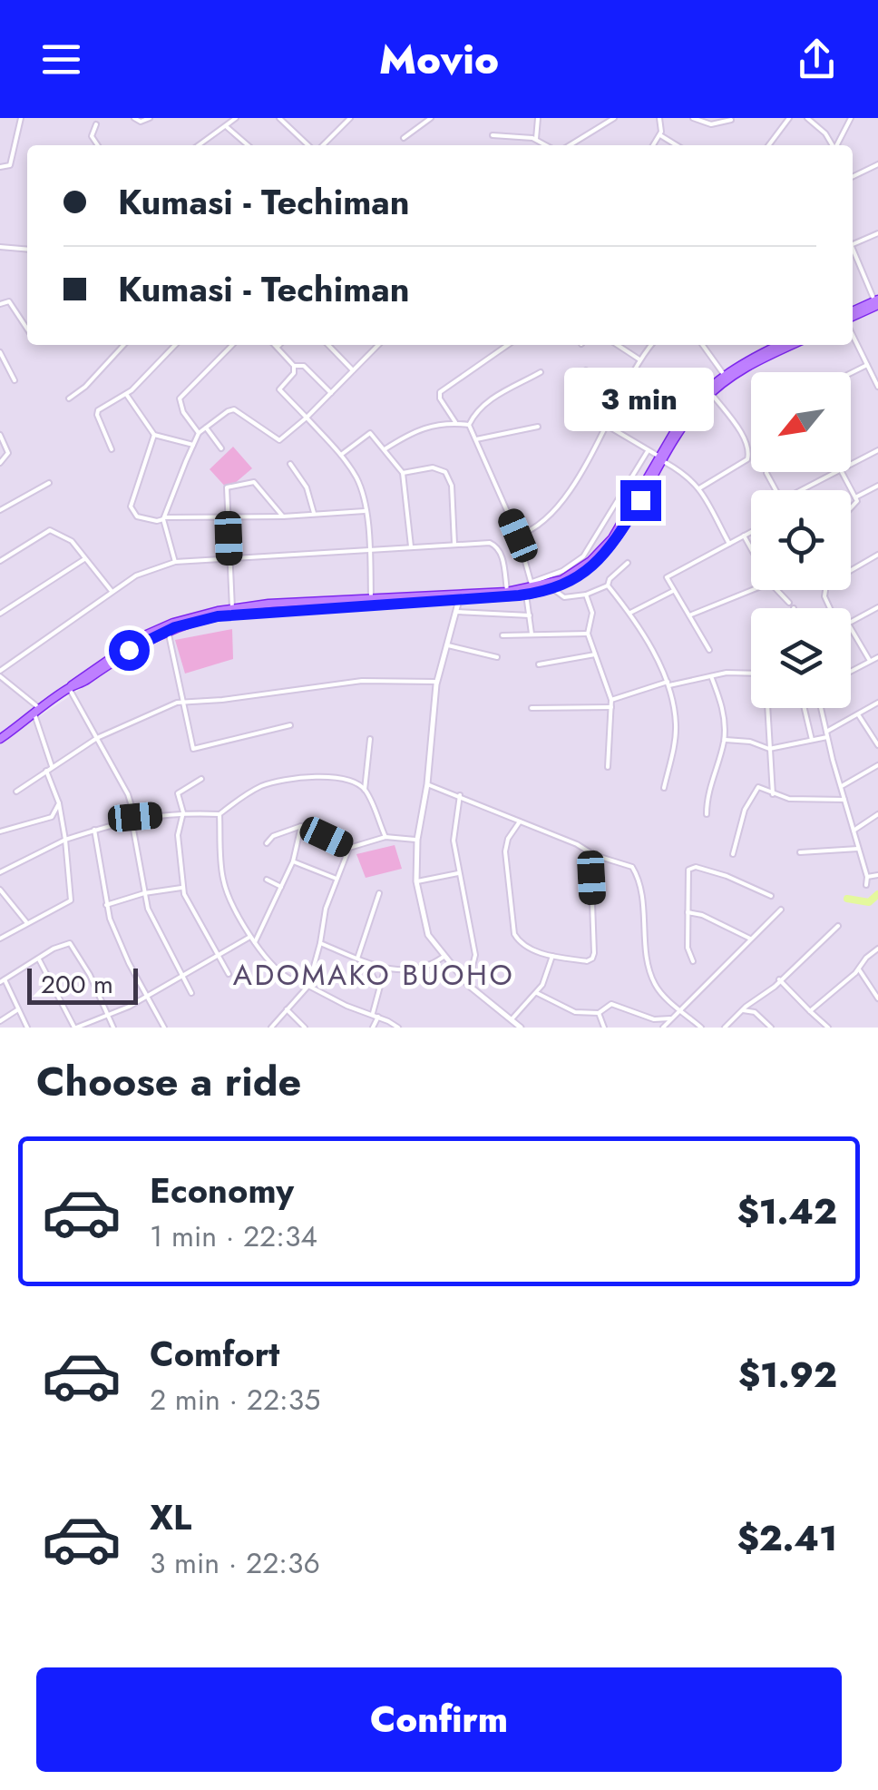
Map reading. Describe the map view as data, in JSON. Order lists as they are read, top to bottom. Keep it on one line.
{"districts":["ADOMAKO BUOHO"],"scale_bar":"200 m","north":"bottom left","page":{"header":"Movio","banner":["Kumasi - Techiman","Kumasi - Techiman"],"bubble":"3 min","scale":"200 m","heading":"Choose a ride","list":[{"name":"Economy","note":"1 min · 22:34","value":"$1.42"},{"name":"Comfort","note":"2 min · 22:35","value":"$1.92"},{"name":"XL","note":"3 min · 22:36","value":"$2.41"}],"buttons":"Confirm"}}
